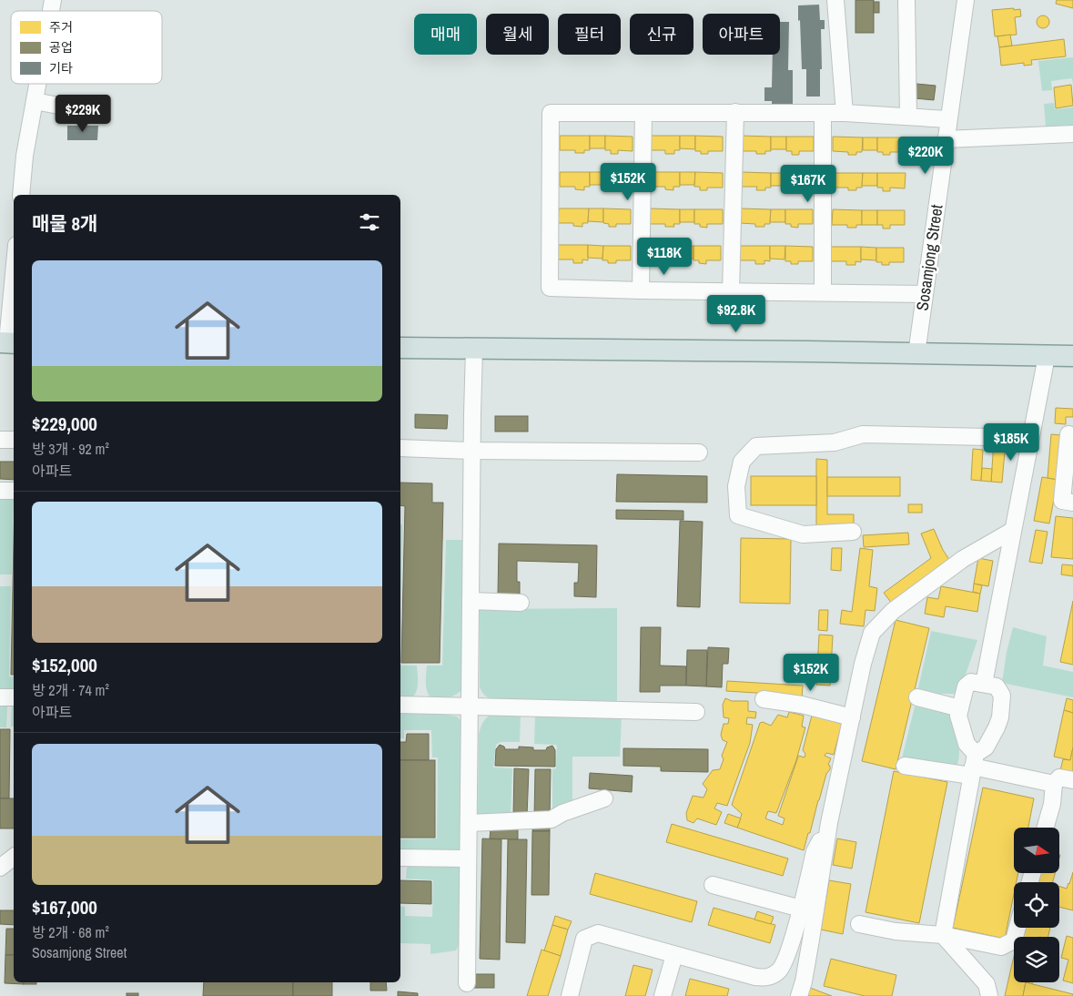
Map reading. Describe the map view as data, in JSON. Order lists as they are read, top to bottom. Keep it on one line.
{"streets":{"street":["Sosamjong Street"]},"legend":["주거","공업","기타"],"north":"right","page":{"chip":["매매","월세","필터","신규","아파트"],"price":["$229K","$220K","$152K","$167K","$118K","$92.8K","$185K","$152K"],"heading":"매물 8개","list":[{"name":"$229,000","note":"방 3개 · 92 m² · 아파트"},{"name":"$152,000","note":"방 2개 · 74 m² · 아파트"},{"name":"$167,000","note":"방 2개 · 68 m² · Sosamjong Street"}]}}
